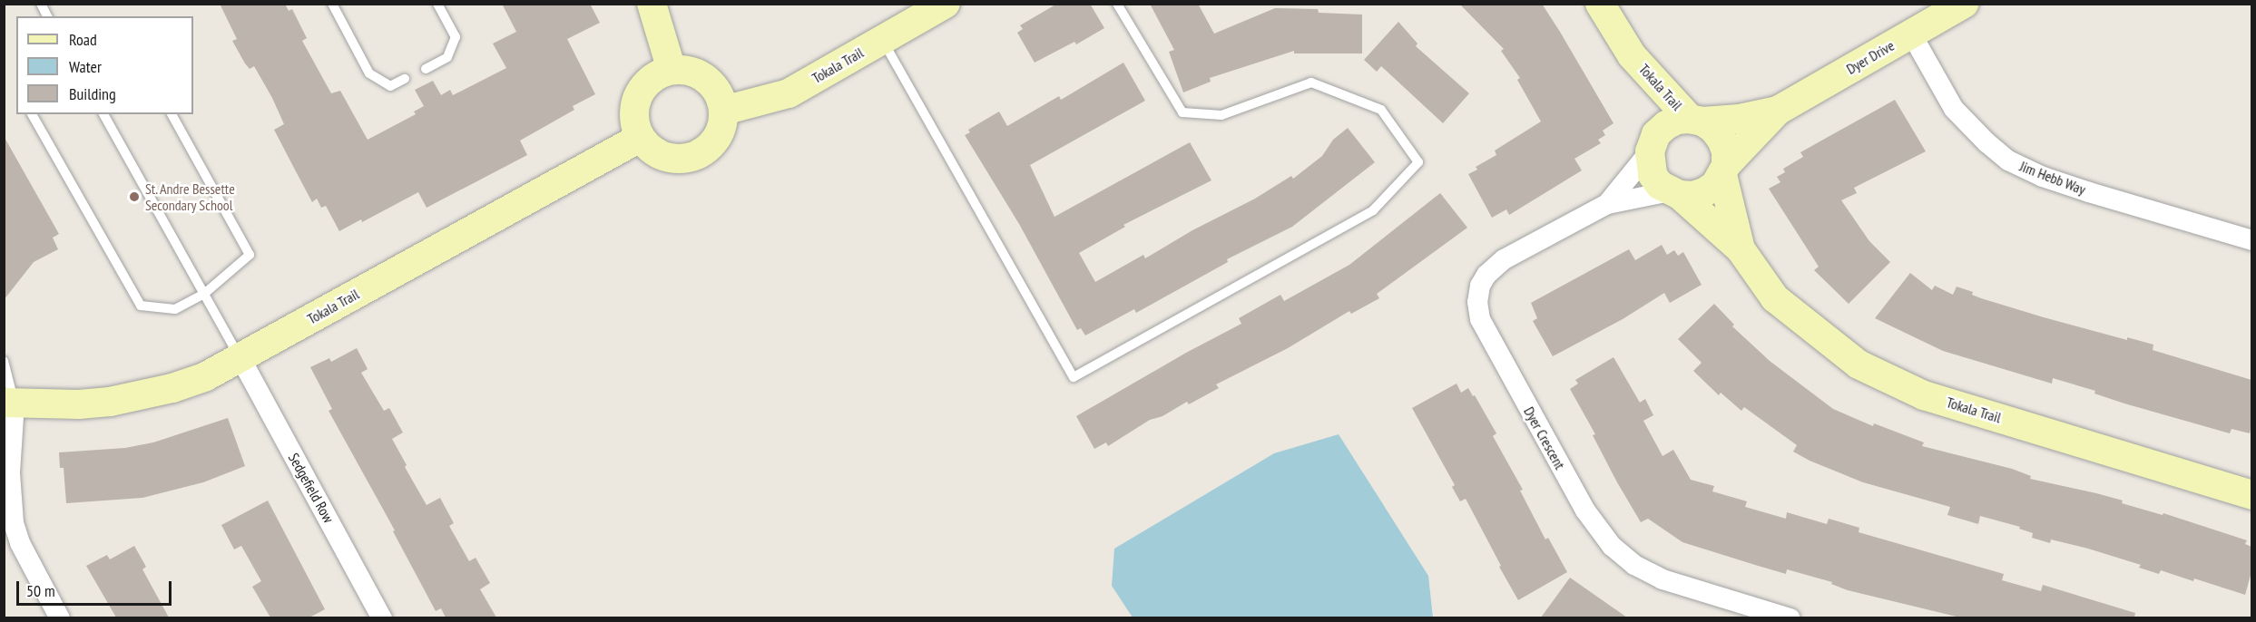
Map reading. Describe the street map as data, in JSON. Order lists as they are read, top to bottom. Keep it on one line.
{"streets":{"street":["Dyer Drive","Tokala Trail","Jim Hebb Way","Dyer Crescent","Sedgefield Row"]},"crossings":[["Dyer Drive","Tokala Trail"],["Dyer Drive","Jim Hebb Way"],["Dyer Drive","Dyer Crescent"],["Tokala Trail","Dyer Crescent"],["Tokala Trail","Sedgefield Row"]],"places":["St. Andre Bessette Secondary School"],"legend":["Road","Water","Building"],"scale_bar":"50 m"}
